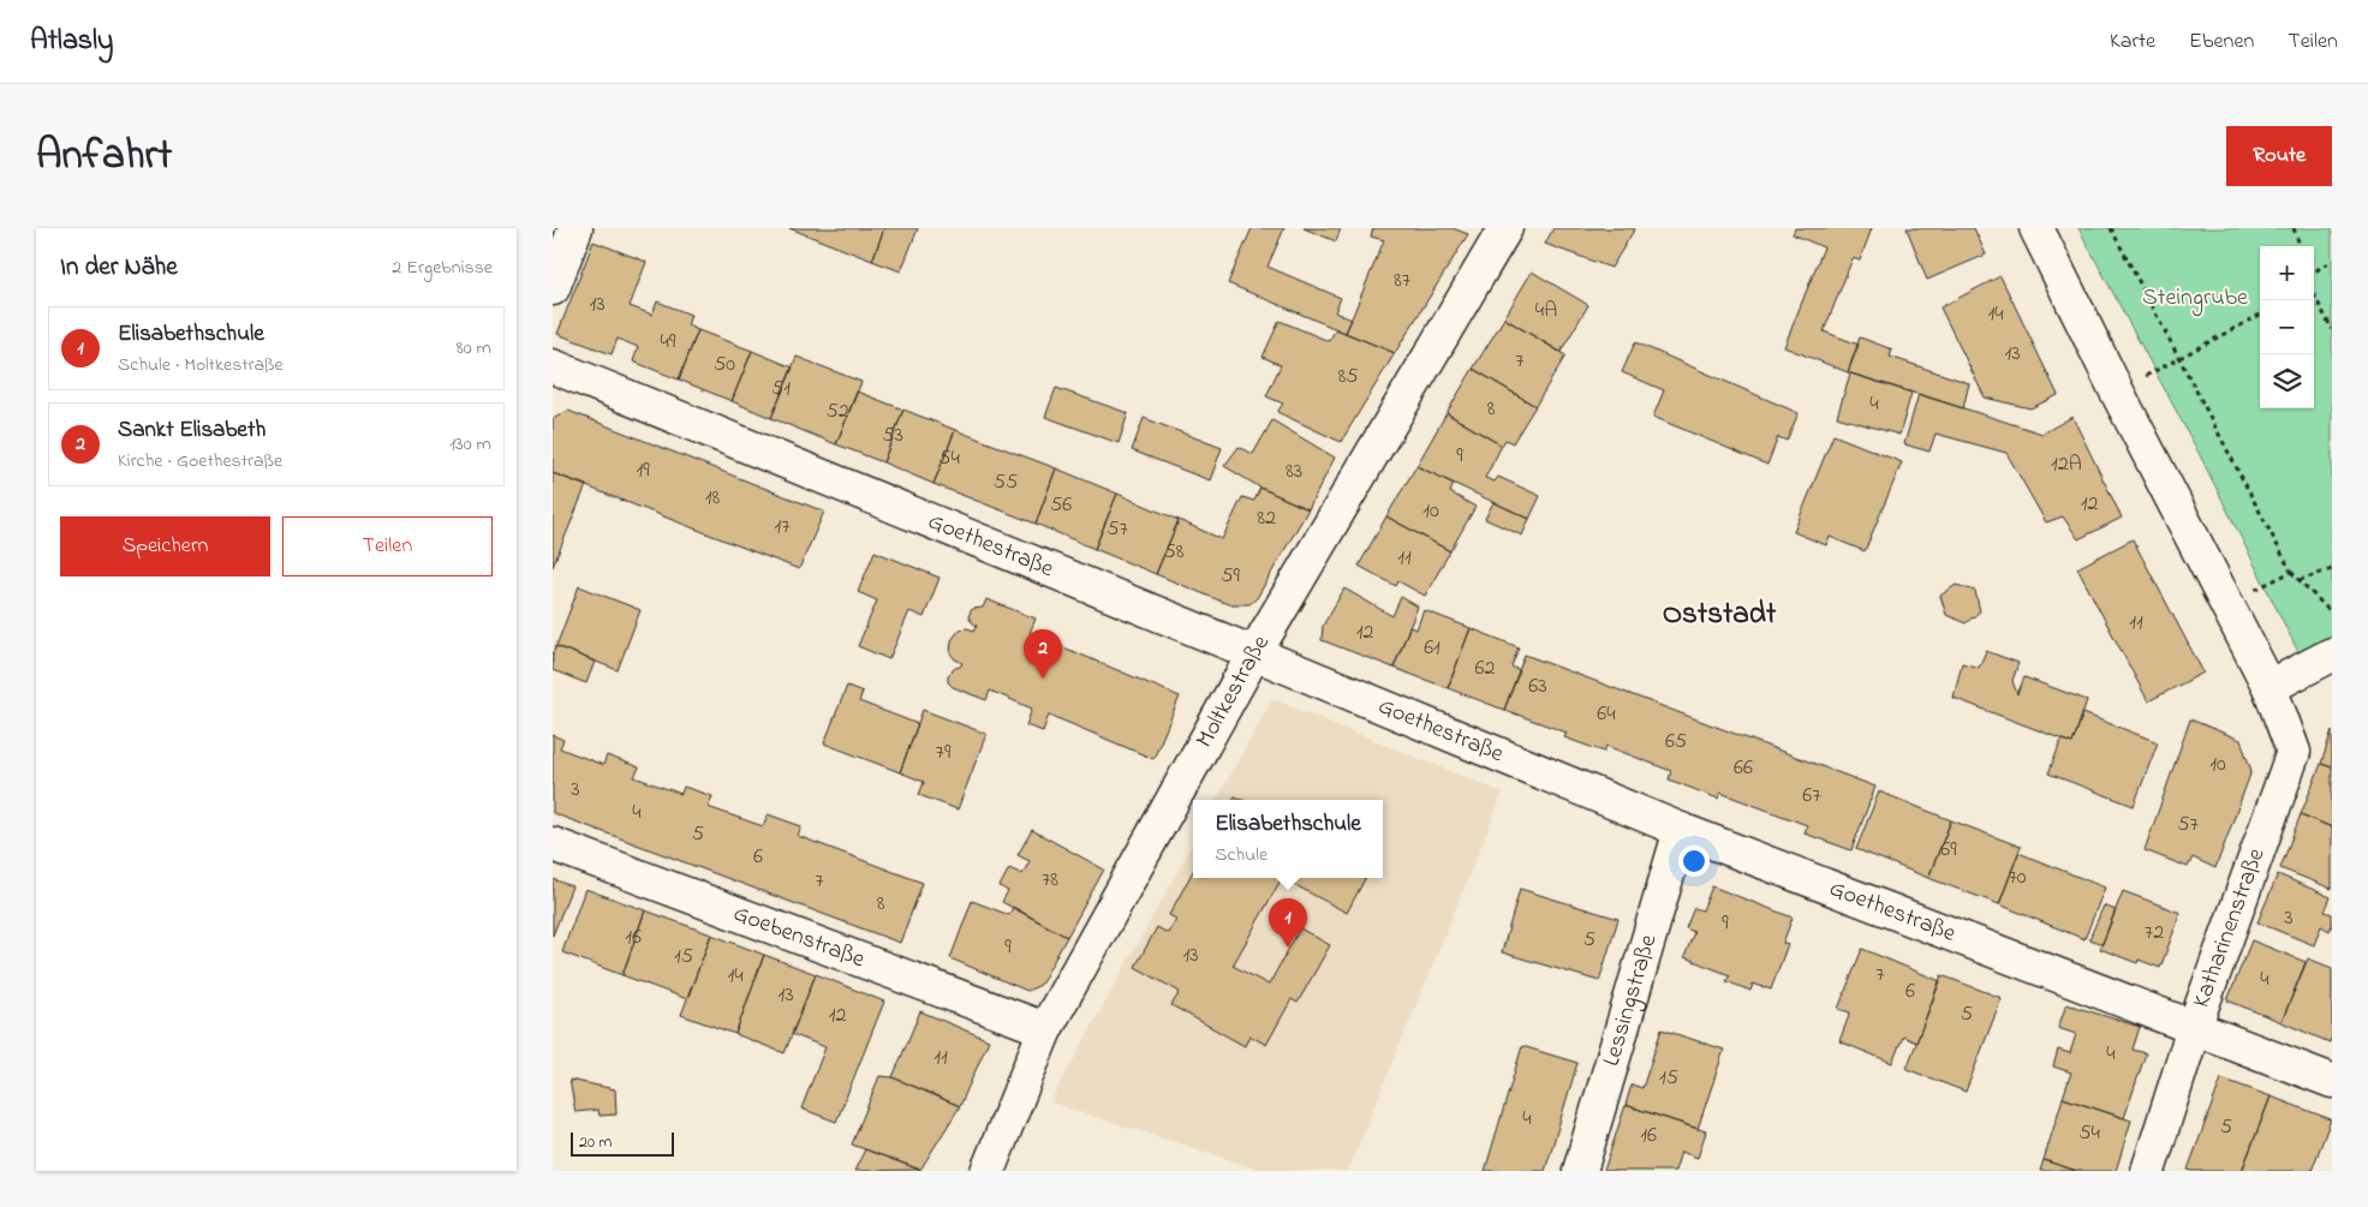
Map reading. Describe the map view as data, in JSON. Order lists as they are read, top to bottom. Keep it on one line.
{"streets":{"street":["Goethestraße","Moltkestraße","Katharinenstraße","Goebenstraße","Lessingstraße"]},"crossings":[["Goethestraße","Moltkestraße"],["Goethestraße","Katharinenstraße"],["Goethestraße","Lessingstraße"],["Moltkestraße","Goebenstraße"]],"districts":["Oststadt"],"parks":["Steingrube"],"house_numbers":["87","13","4A","14","49","13","7","50","85","51","4","8","52","53","9","54","12A","19","83","55","18","12","56","10","82","17","57","58","11","59","11","12","61","62","63","64","65","79","10","66","3","67","4","57","5","69","6","70","78","7","8","3","9","72","16","5","9","13","15","7","14","4","6","13","5","12","4","11","15","4","5","54","16"],"scale_bar":"20 m","page":{"header":"Atlasly","nav":["Karte","Ebenen","Teilen"],"title":"Anfahrt","buttons":["Route",["Speichern","Teilen"]],"heading":["In der Nähe","2 Ergebnisse"],"map_buttons":["+","−"],"list":[{"mark":"1","name":"Elisabethschule","note":"Schule · Moltkestraße","value":"80 m"},{"mark":"2","name":"Sankt Elisabeth","note":"Kirche · Goethestraße","value":"130 m"}],"pins":["2","1"],"popup":["Elisabethschule","Schule"],"scale":"20 m"}}
